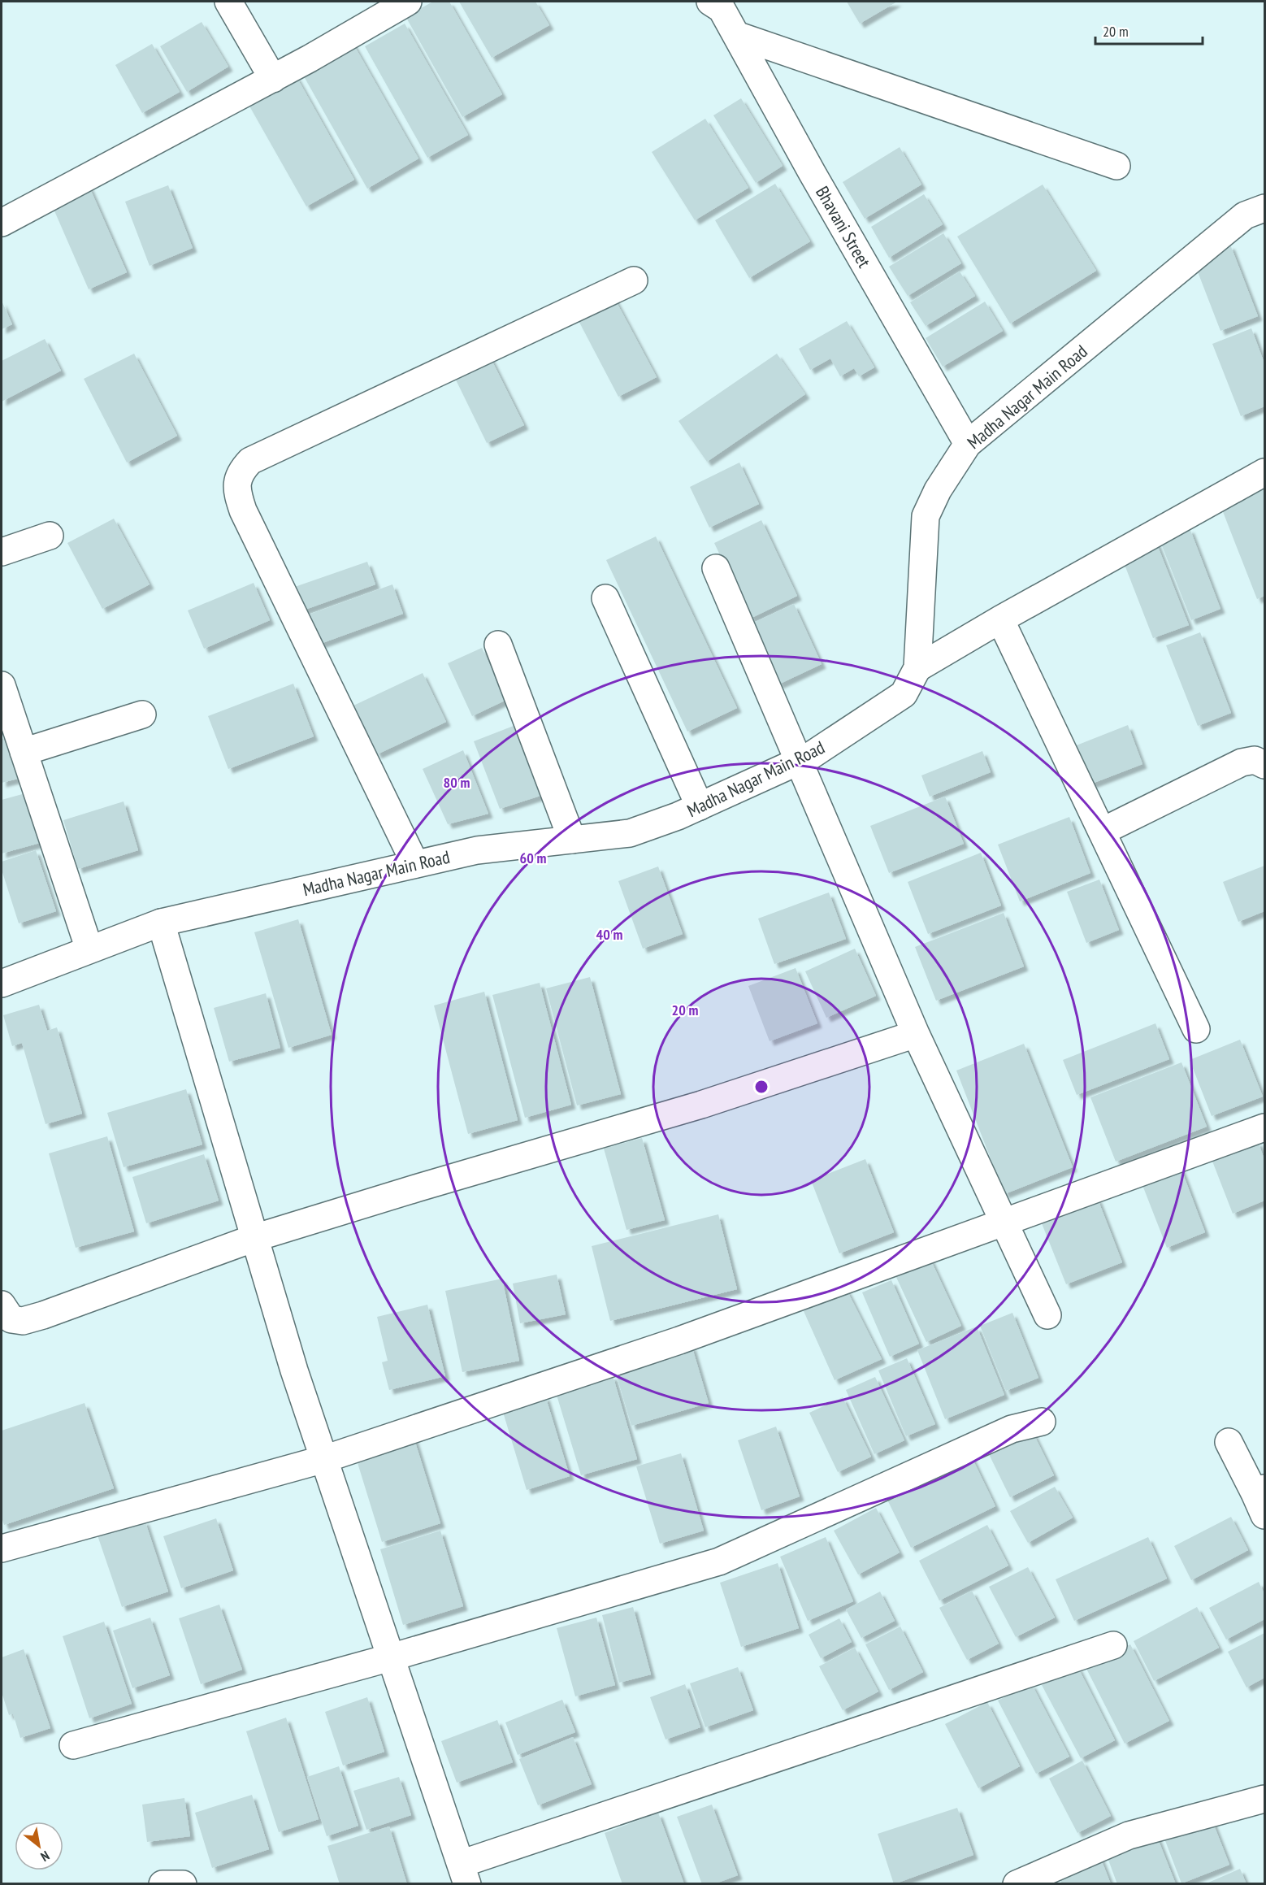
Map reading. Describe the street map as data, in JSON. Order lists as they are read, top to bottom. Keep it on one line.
{"streets":{"street":["Bhavani Street","Madha Nagar Main Road"]},"crossings":[["Bhavani Street","Madha Nagar Main Road"]],"scale_bar":"20 m","north":"bottom right","rings":["80 m","60 m","40 m","20 m"]}
